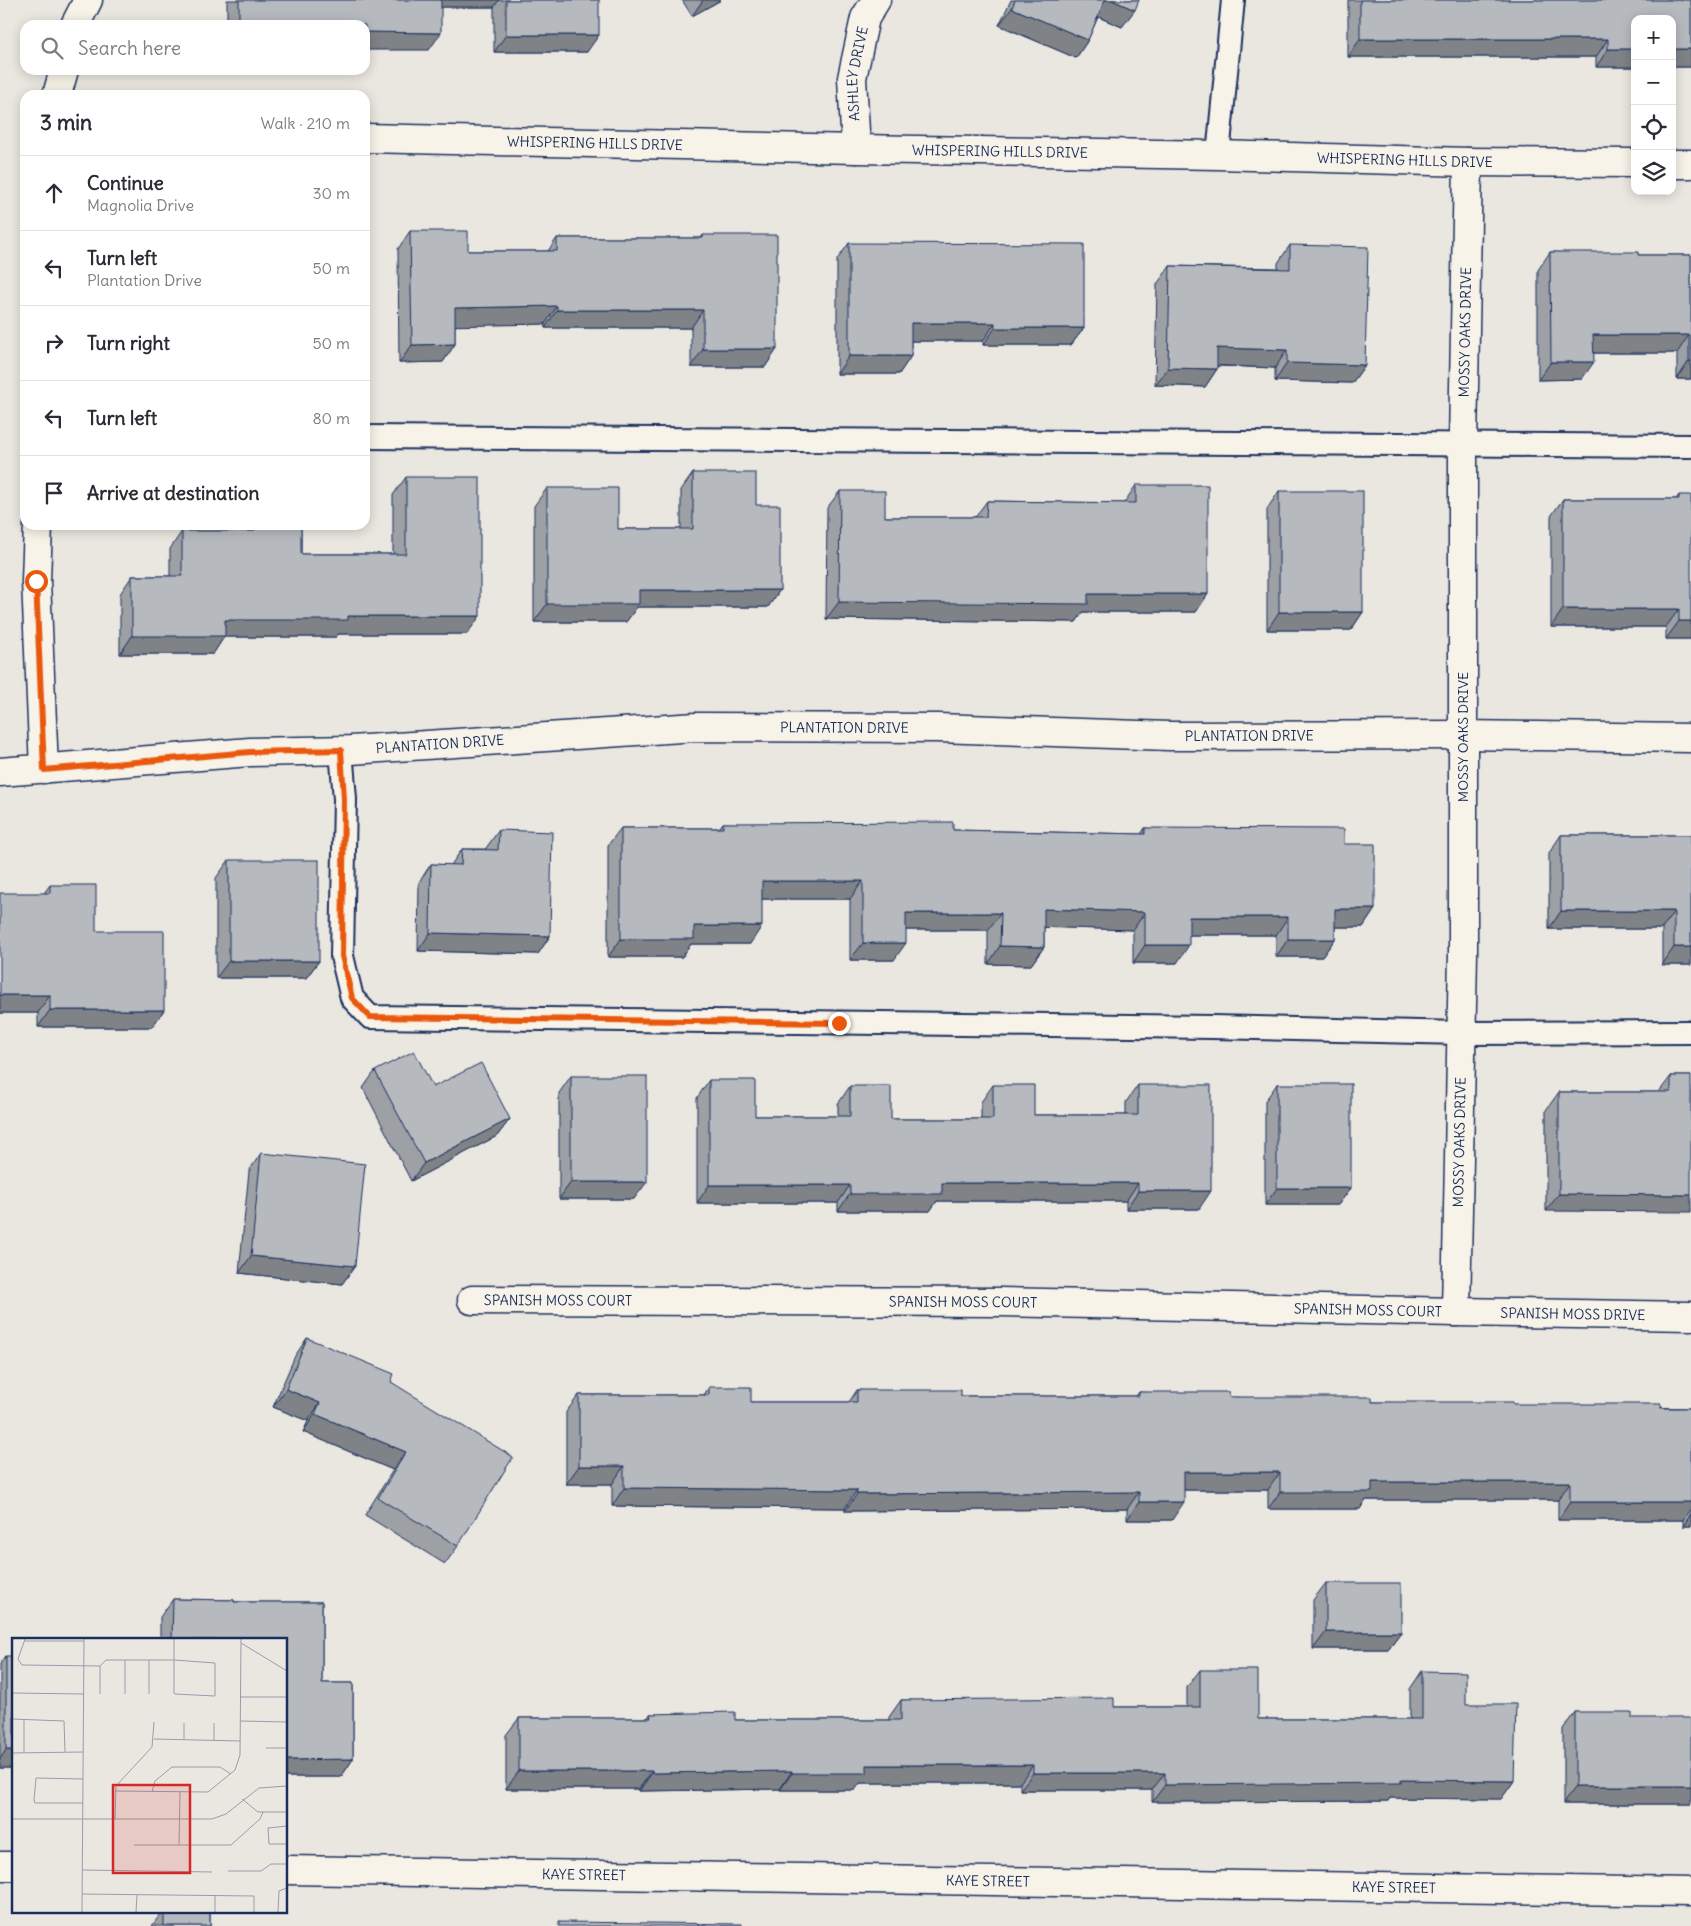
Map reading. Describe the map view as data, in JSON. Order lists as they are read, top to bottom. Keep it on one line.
{"streets":{"street":["ASHLEY DRIVE","WHISPERING HILLS DRIVE","MOSSY OAKS DRIVE","PLANTATION DRIVE","SPANISH MOSS COURT","SPANISH MOSS DRIVE","KAYE STREET"]},"crossings":[["ASHLEY DRIVE","WHISPERING HILLS DRIVE"],["WHISPERING HILLS DRIVE","MOSSY OAKS DRIVE"],["MOSSY OAKS DRIVE","PLANTATION DRIVE"],["MOSSY OAKS DRIVE","SPANISH MOSS COURT"],["MOSSY OAKS DRIVE","SPANISH MOSS DRIVE"],["SPANISH MOSS COURT","SPANISH MOSS DRIVE"]],"page":{"map_buttons":["+","−"],"search":"Search here","heading":["3 min","Walk · 210 m"],"list":[["Continue","Magnolia Drive","30 m"],["Turn left","Plantation Drive","50 m"],["Turn right","50 m"],["Turn left","80 m"],"Arrive at destination"]}}
